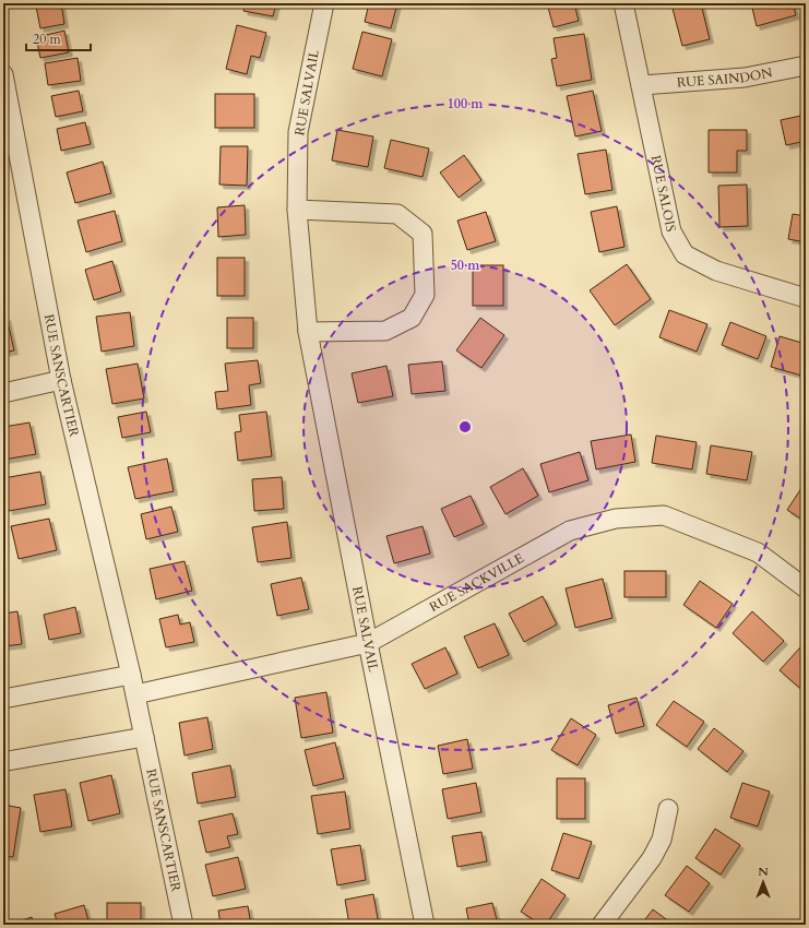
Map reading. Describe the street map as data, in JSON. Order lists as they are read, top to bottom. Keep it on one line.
{"streets":{"street":["RUE SAINDON","RUE SALVAIL","RUE SALOIS","RUE SANSCARTIER","RUE SACKVILLE"]},"crossings":[["RUE SAINDON","RUE SALOIS"],["RUE SALVAIL","RUE SACKVILLE"],["RUE SANSCARTIER","RUE SACKVILLE"]],"scale_bar":"20 m","north":"top","rings":["100 m","50 m"]}
